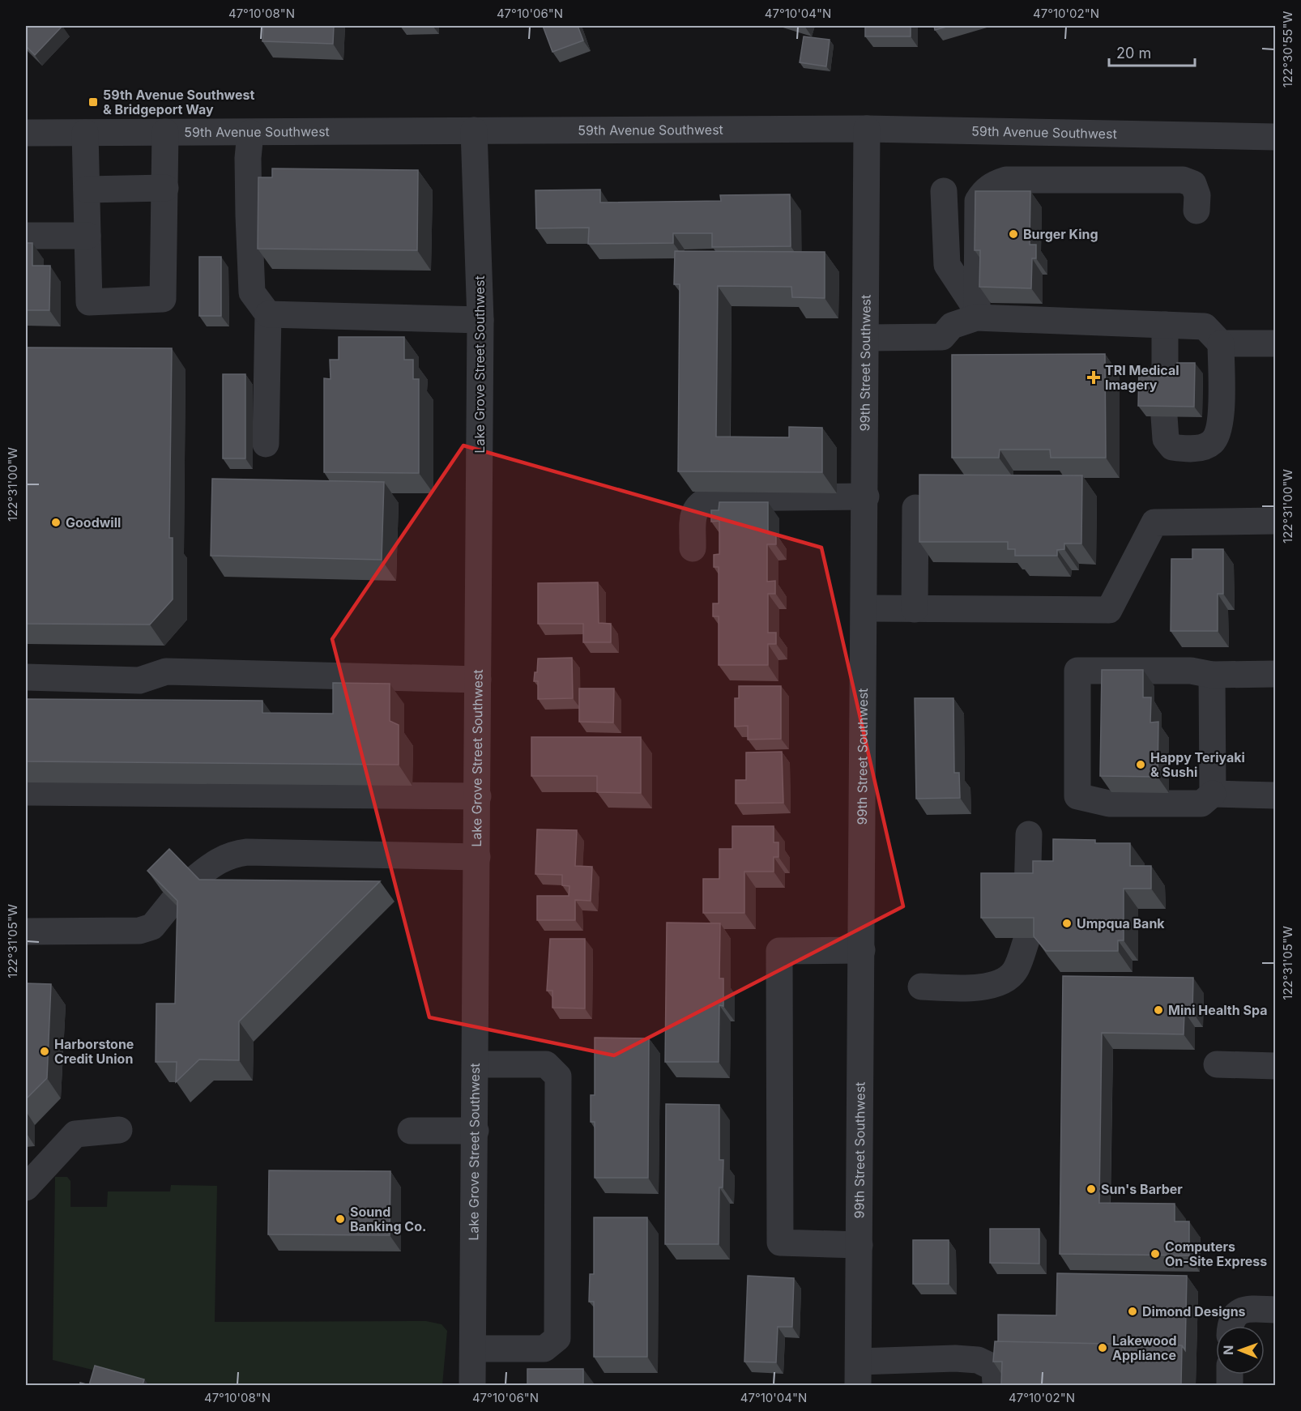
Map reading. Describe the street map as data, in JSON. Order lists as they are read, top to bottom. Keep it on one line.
{"streets":{"street":["59th Avenue Southwest","99th Street Southwest","Lake Grove Street Southwest"]},"crossings":[["59th Avenue Southwest","99th Street Southwest"],["59th Avenue Southwest","Lake Grove Street Southwest"]],"places":{"transit":["59th Avenue Southwest & Bridgeport Way"],"other":["Burger King","Goodwill","Happy Teriyaki & Sushi","Umpqua Bank","Mini Health Spa","Harborstone Credit Union","Sun's Barber","Sound Banking Co.","Computers On-Site Express","Dimond Designs","Lakewood Appliance"],"health":["TRI Medical Imagery"]},"scale_bar":"20 m","north":"left","coordinates":["47°10'08\"N","47°10'06\"N","47°10'04\"N","47°10'02\"N","122°30'55\"W","122°31'00\"W","122°31'05\"W"]}
